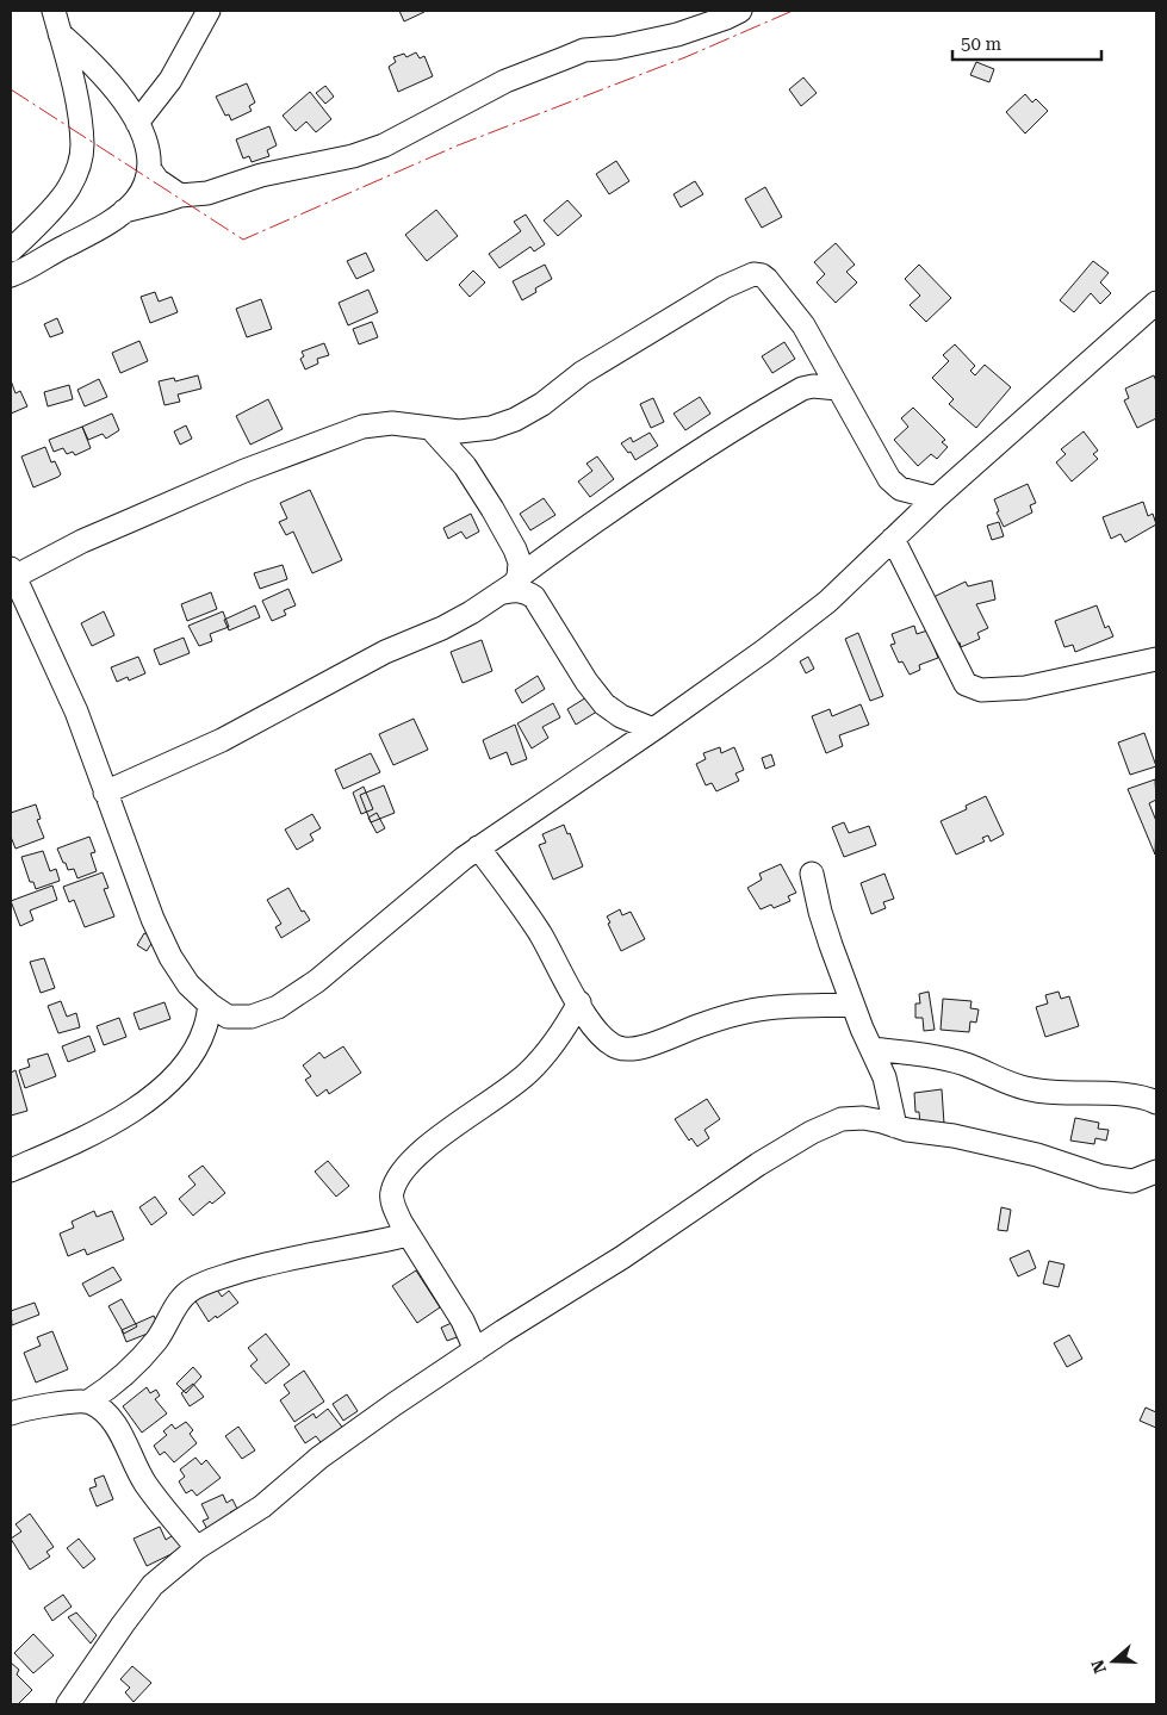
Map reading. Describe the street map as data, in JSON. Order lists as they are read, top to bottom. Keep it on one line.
{"scale_bar":"50 m","north":"left"}
